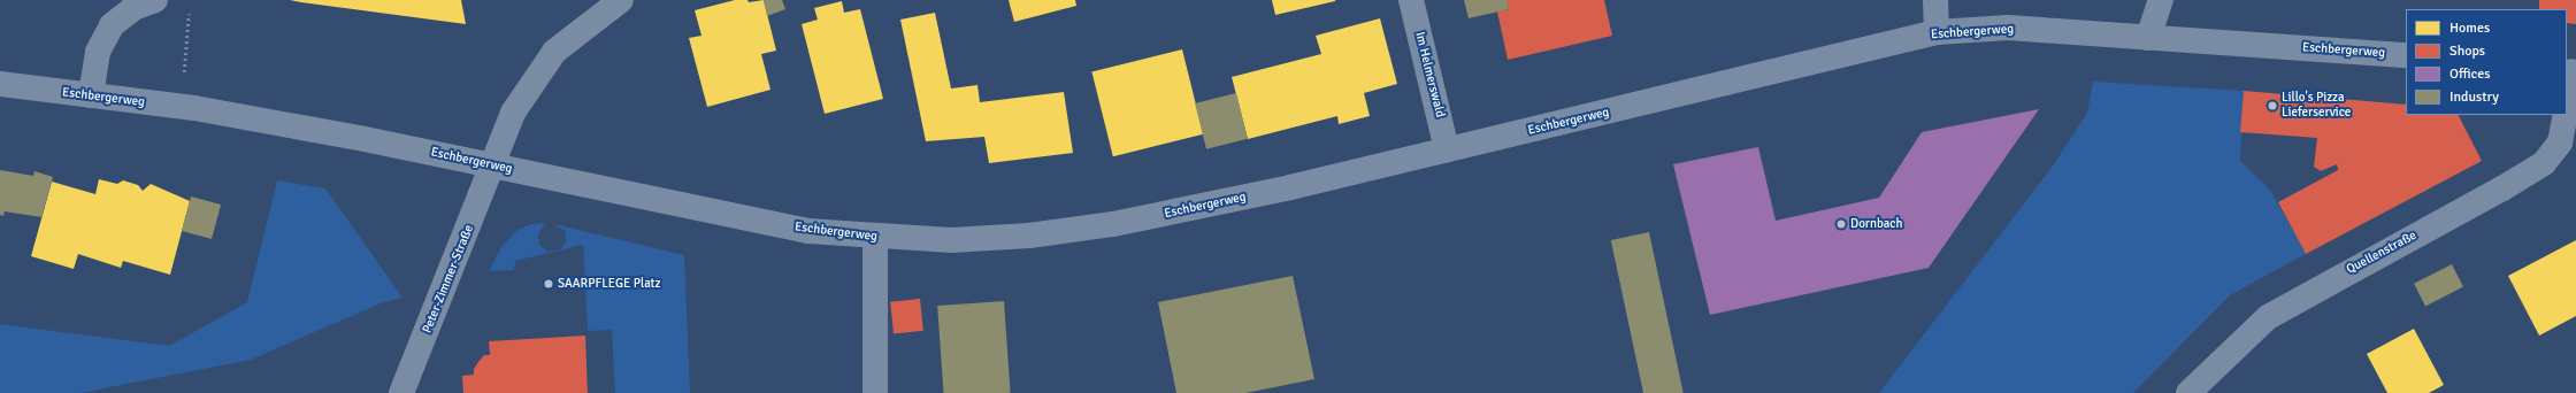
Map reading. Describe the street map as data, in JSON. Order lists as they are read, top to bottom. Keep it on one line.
{"streets":{"street":["Eschbergerweg","Im Helmerswald","Quellenstraße","Peter-Zimmer-Straße"]},"crossings":[["Eschbergerweg","Im Helmerswald"],["Eschbergerweg","Peter-Zimmer-Straße"]],"places":["Lillo's Pizza Lieferservice","Dornbach","SAARPFLEGE Platz"],"legend":["Homes","Shops","Offices","Industry"]}
